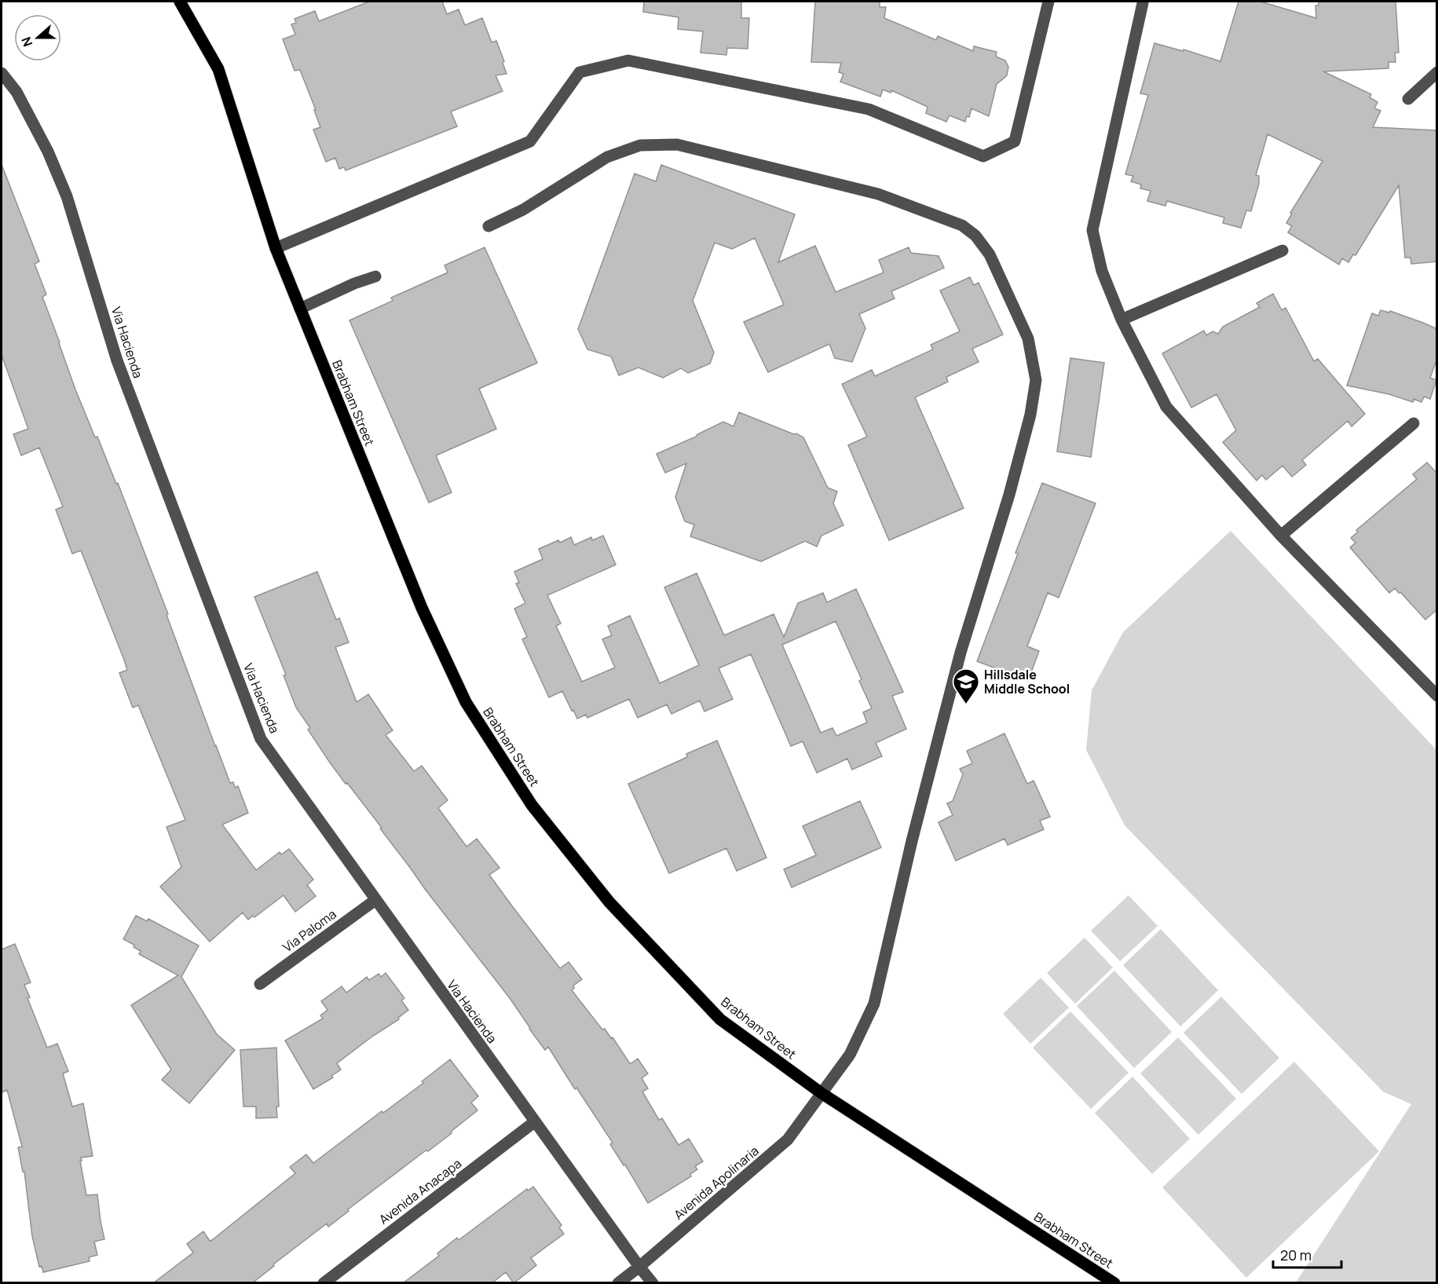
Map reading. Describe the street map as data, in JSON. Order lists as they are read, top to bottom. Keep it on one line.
{"streets":{"main road":["Brabham Street"],"street":["Via Hacienda","Via Paloma","Avenida Apolinaria","Avenida Anacapa"]},"crossings":[["Via Hacienda","Via Paloma"],["Via Hacienda","Avenida Apolinaria"],["Via Hacienda","Avenida Anacapa"],["Brabham Street","Avenida Apolinaria"]],"places":{"school or university":["Hillsdale Middle School"]},"scale_bar":"20 m","north":"left"}
